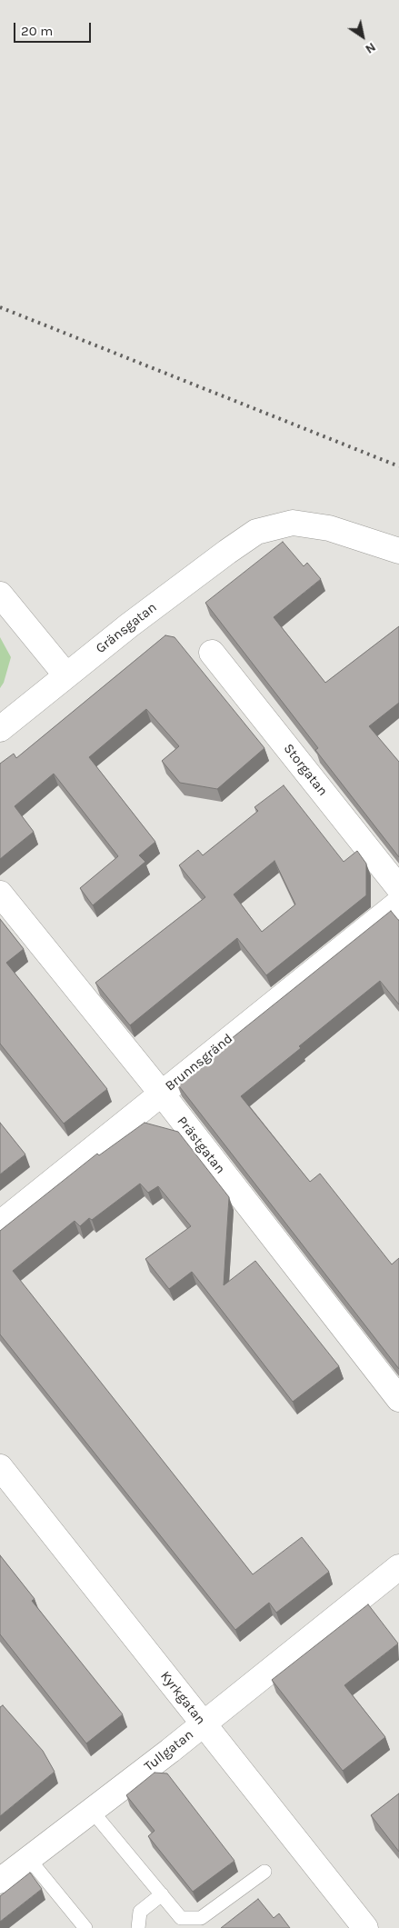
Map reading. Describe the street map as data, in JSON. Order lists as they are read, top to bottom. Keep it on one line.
{"streets":{"street":["Gränsgatan","Storgatan","Brunnsgränd","Prästgatan","Kyrkgatan","Tullgatan"]},"crossings":[["Brunnsgränd","Prästgatan"],["Kyrkgatan","Tullgatan"]],"scale_bar":"20 m","north":"bottom right"}
